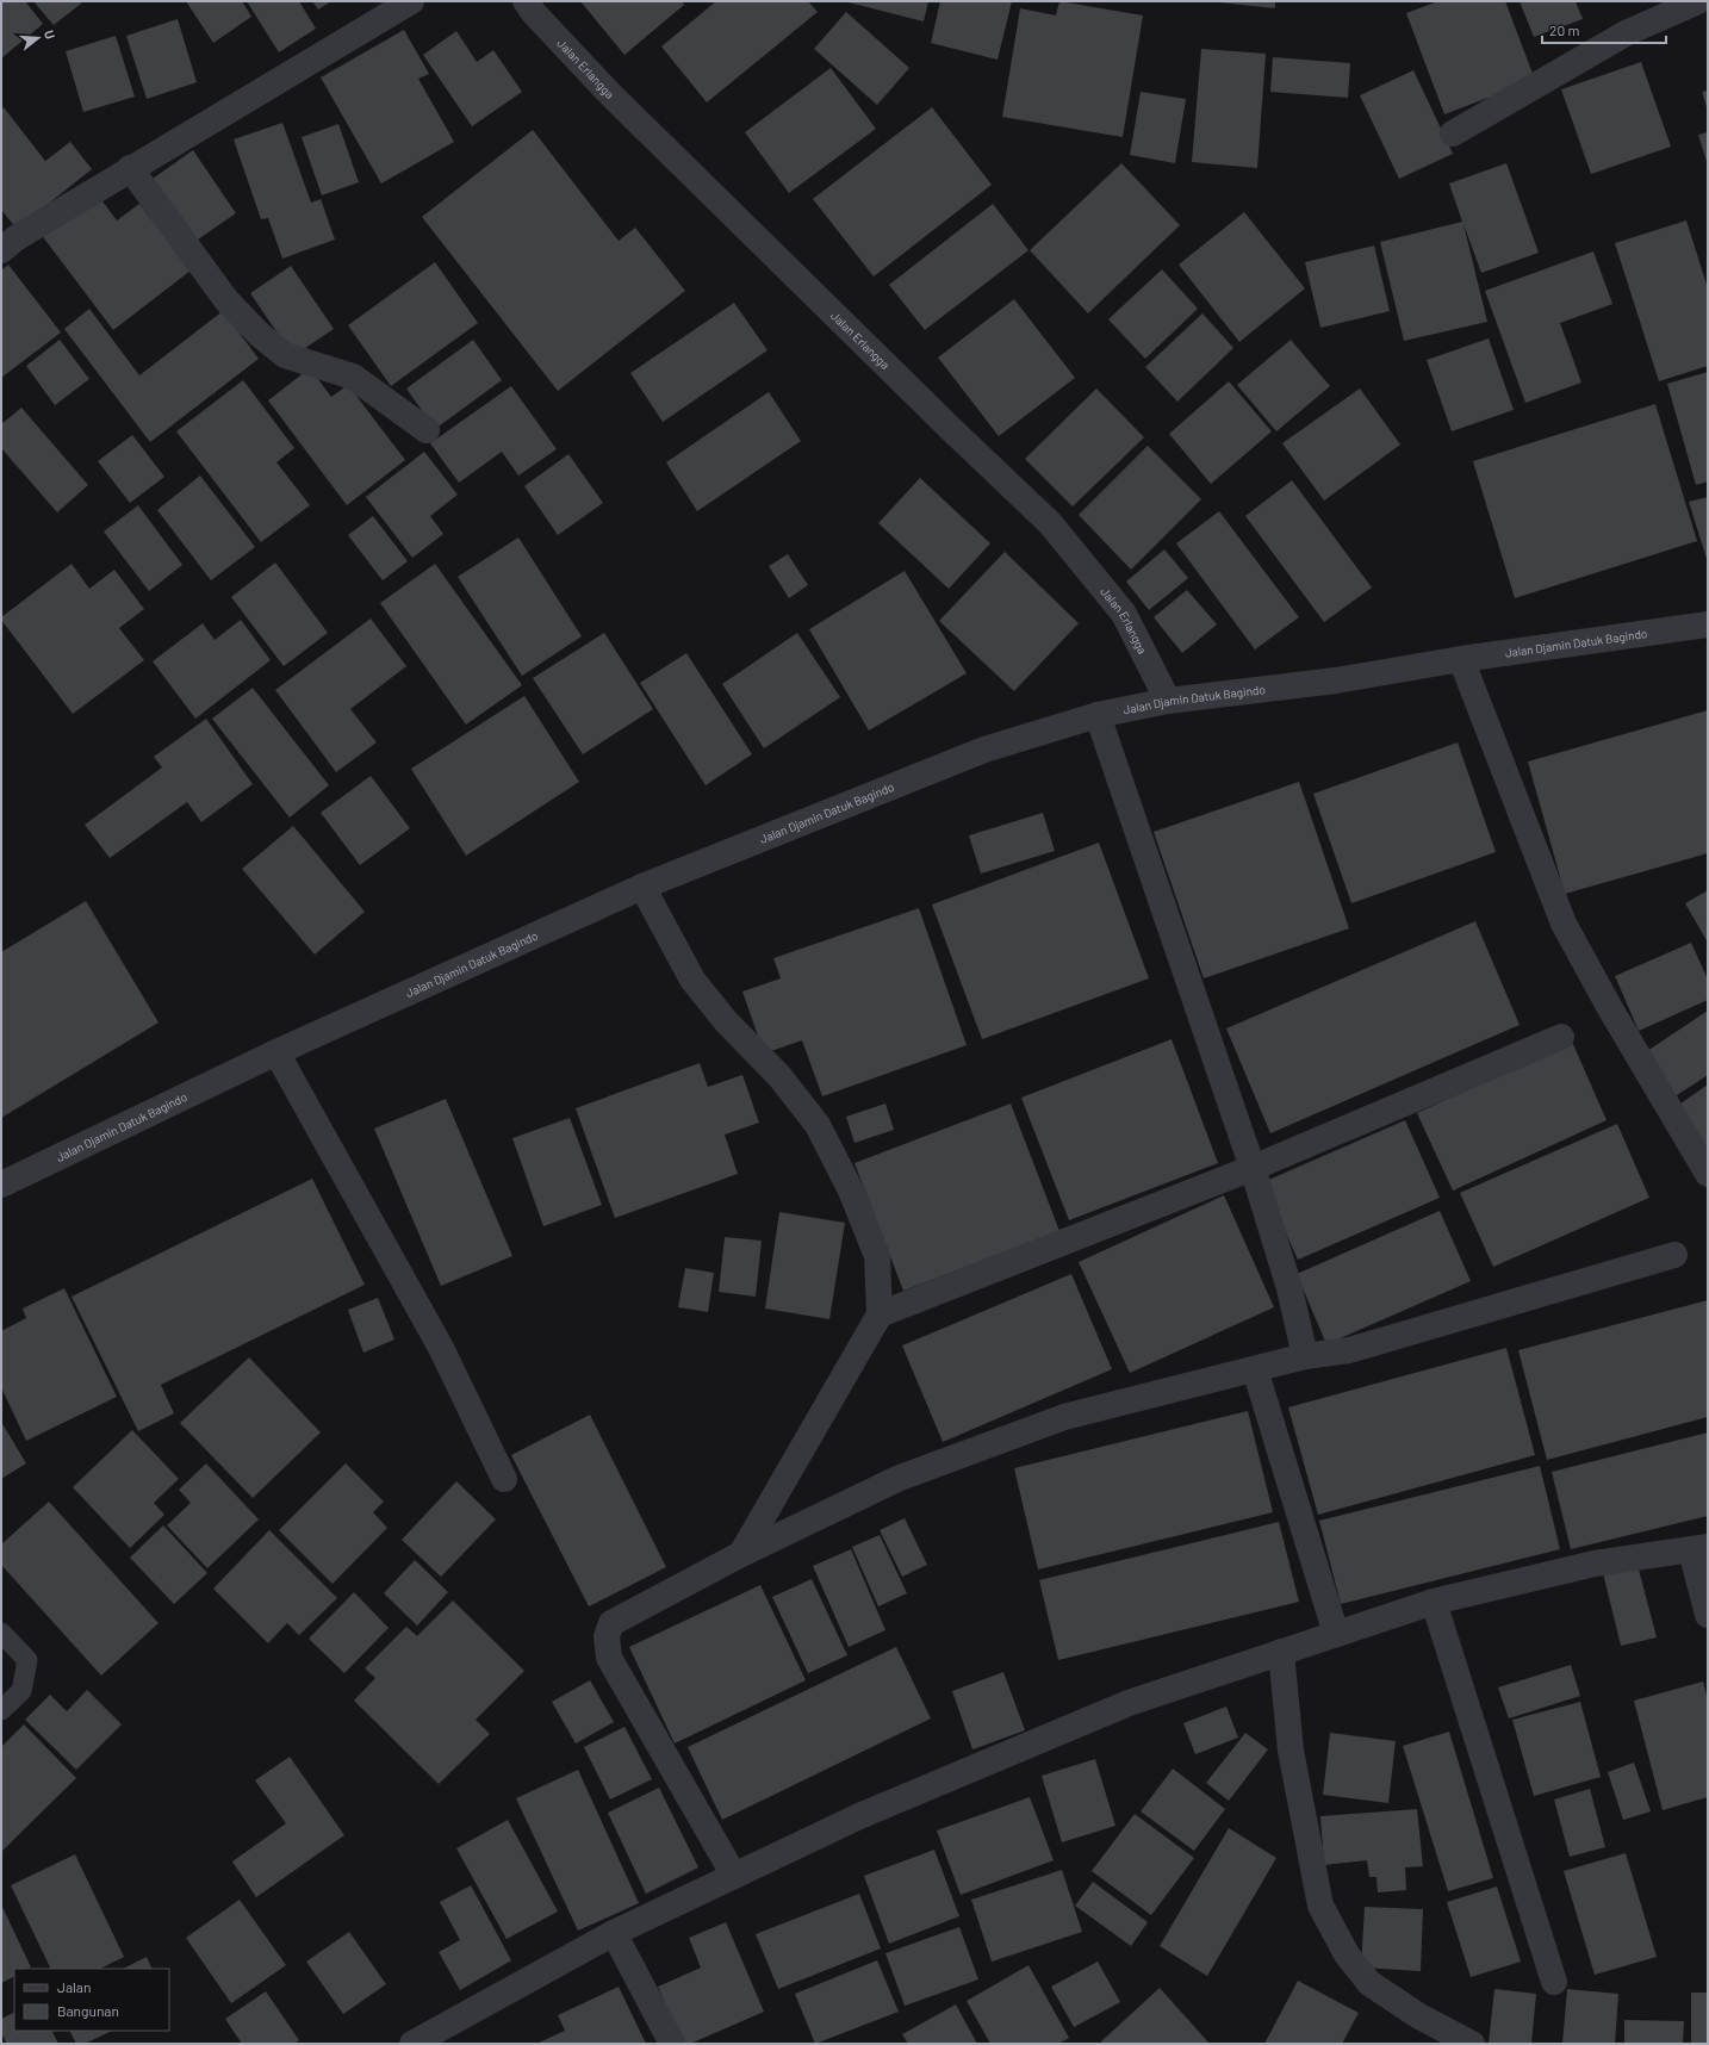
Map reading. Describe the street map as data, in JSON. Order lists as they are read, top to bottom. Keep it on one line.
{"streets":{"street":["Jalan Erlangga","Jalan Djamin Datuk Bagindo"]},"crossings":[["Jalan Erlangga","Jalan Djamin Datuk Bagindo"]],"legend":["Jalan","Bangunan"],"scale_bar":"20 m","north":"right"}
